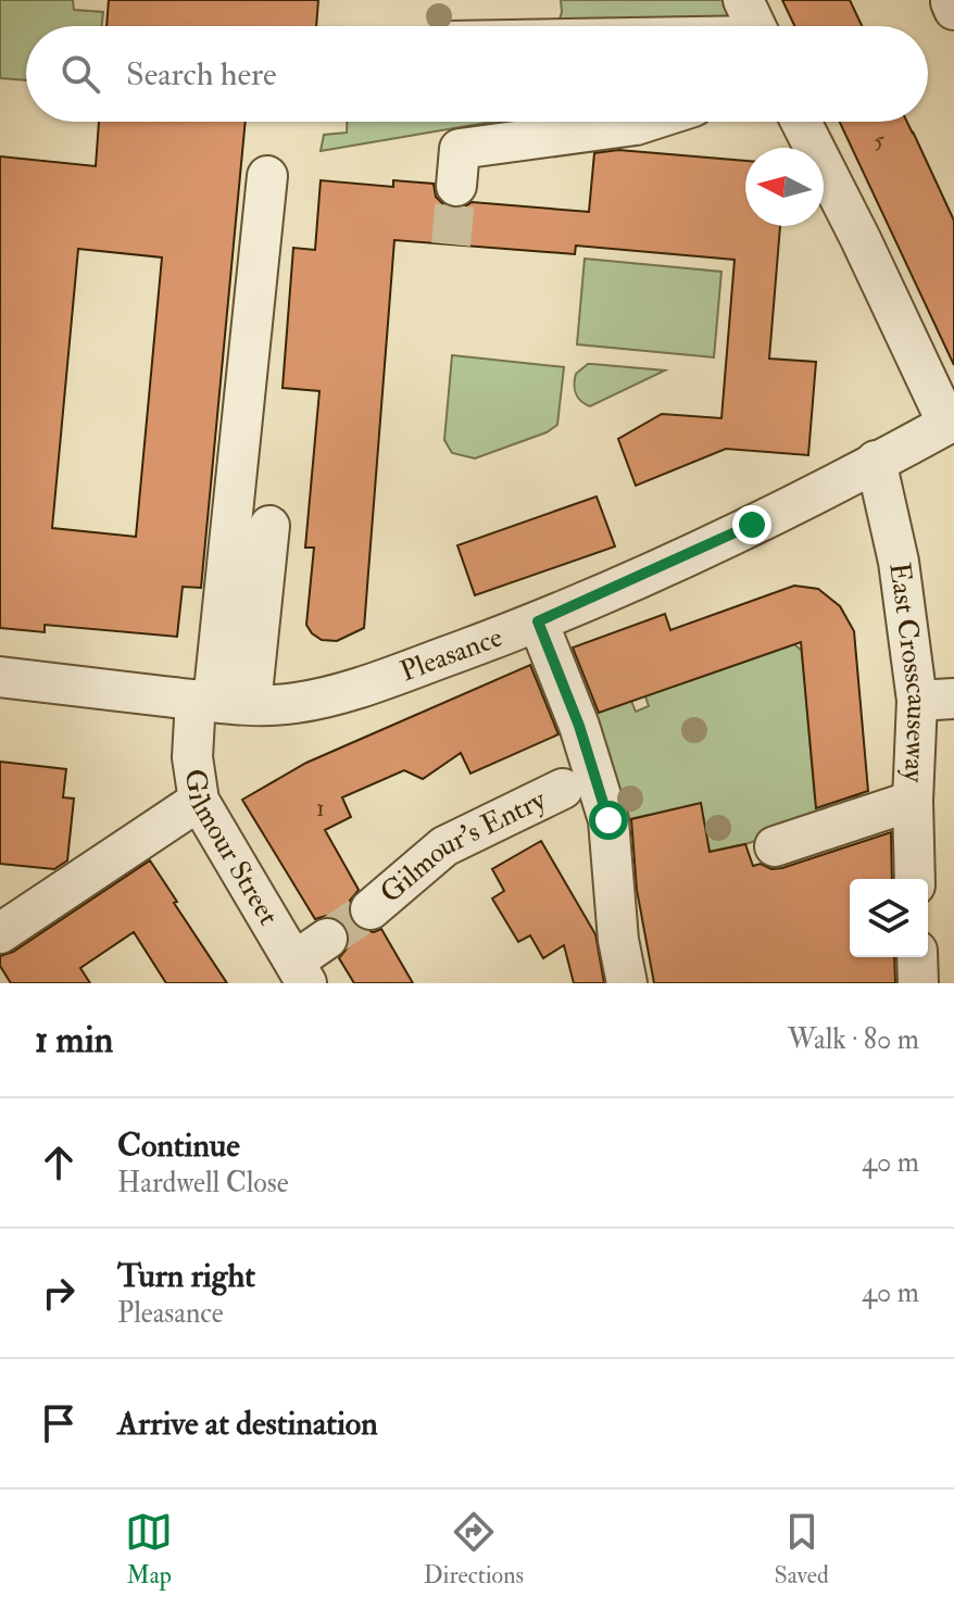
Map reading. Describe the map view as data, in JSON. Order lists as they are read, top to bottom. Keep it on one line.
{"streets":{"street":["Pleasance","East Crosscauseway","Gilmour Street","Gilmour's Entry"]},"crossings":[["Pleasance","East Crosscauseway"],["Pleasance","Gilmour Street"]],"house_numbers":["5","1"],"north":"left","page":{"search":"Search here","heading":["1 min","Walk · 80 m"],"list":[["Continue","Hardwell Close","40 m"],["Turn right","Pleasance","40 m"],"Arrive at destination"],"nav":["Map","Directions","Saved"]}}
